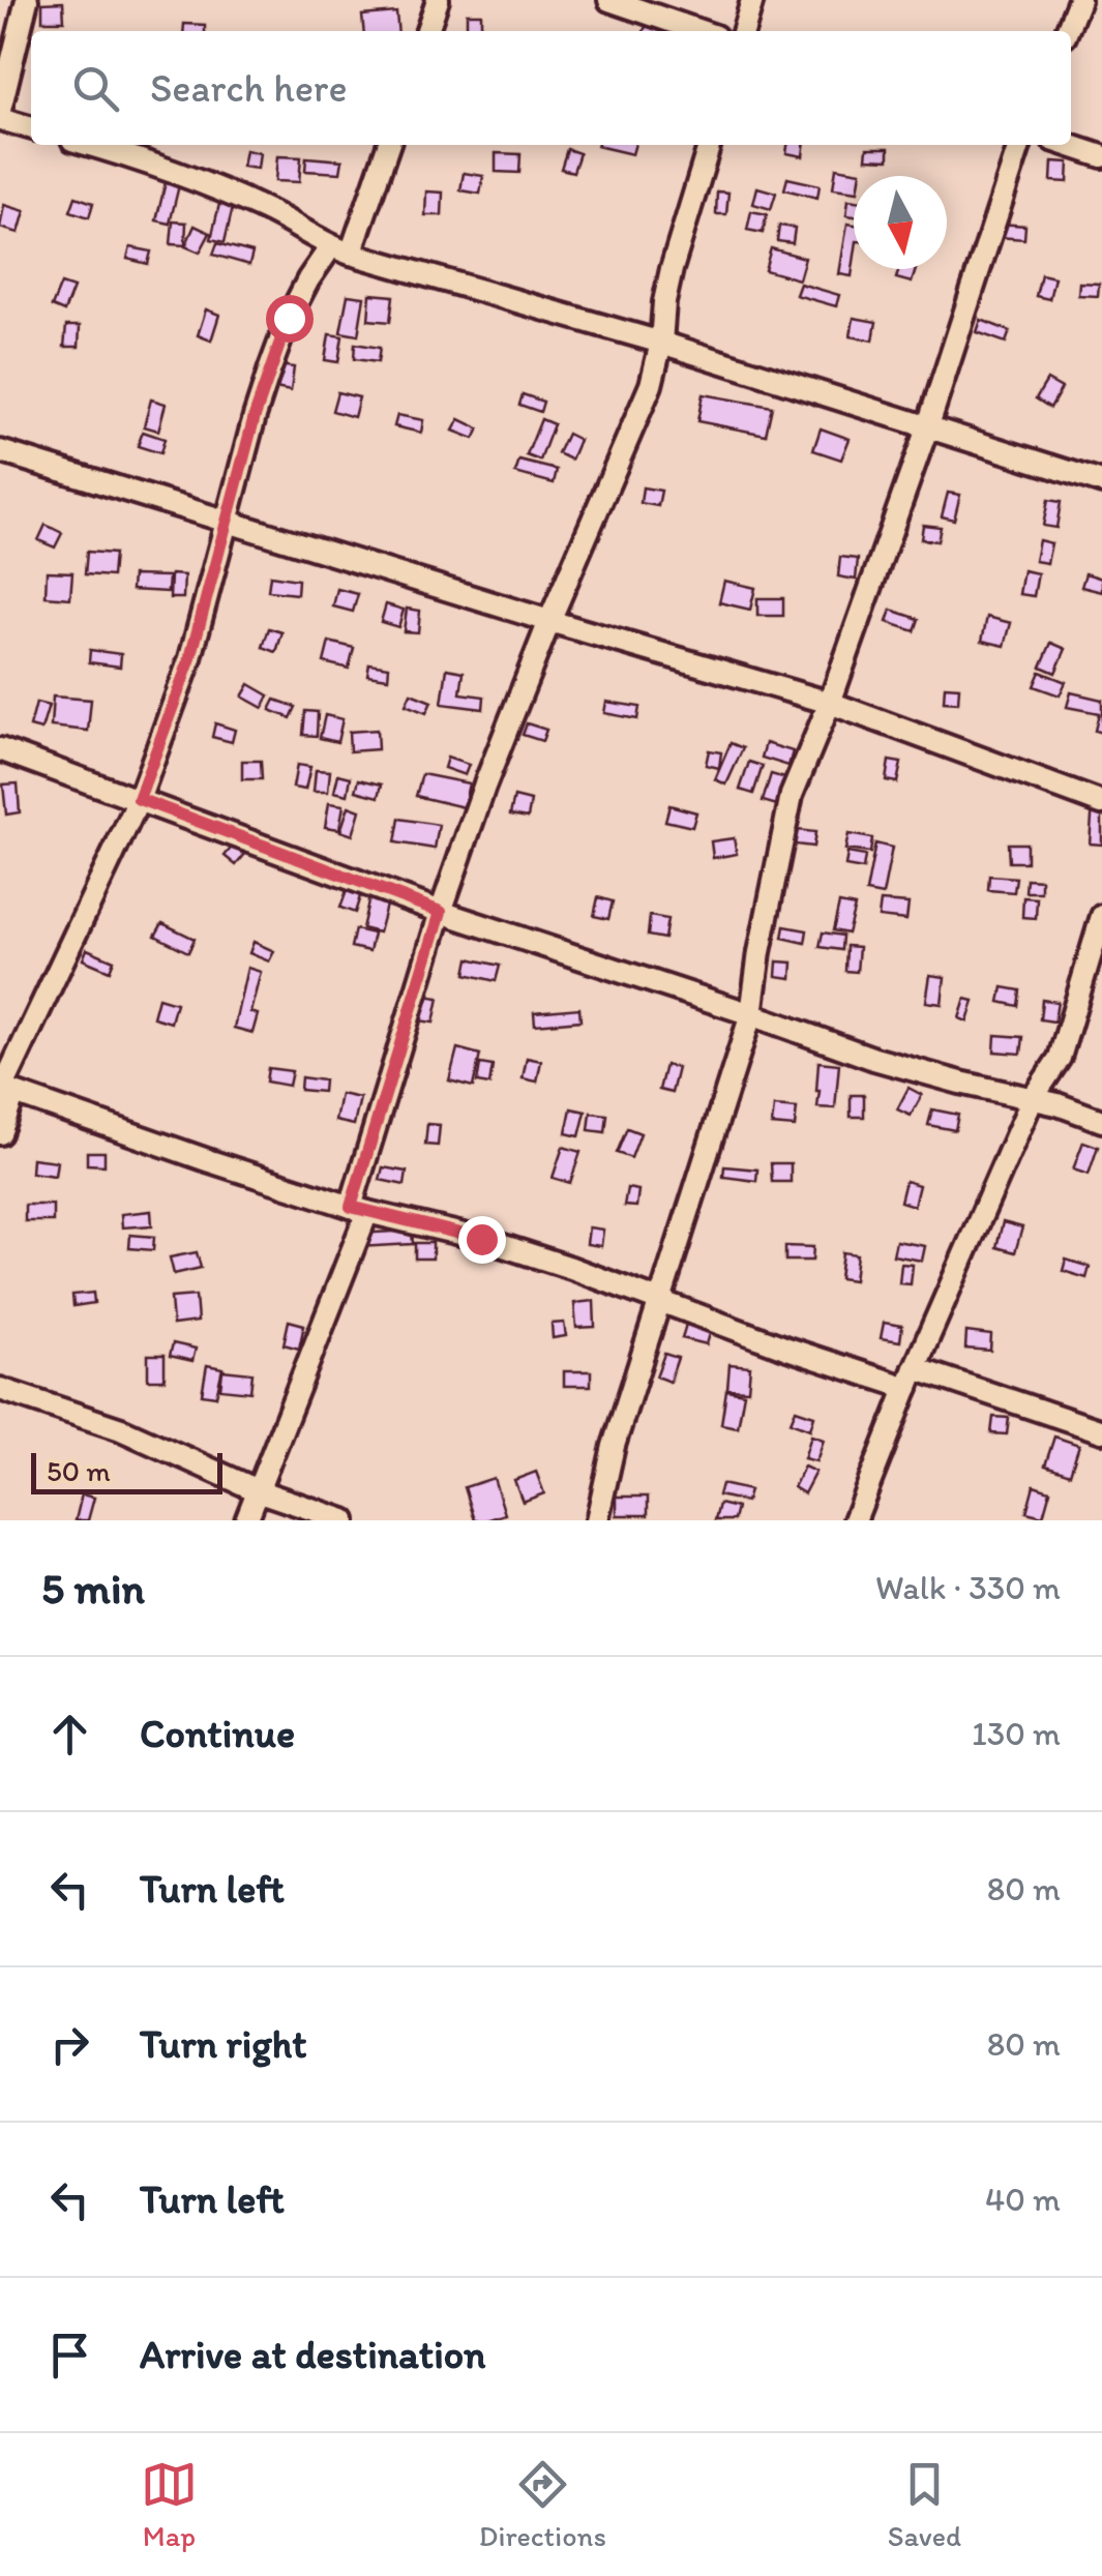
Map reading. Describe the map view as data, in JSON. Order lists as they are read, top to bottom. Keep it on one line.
{"scale_bar":"50 m","north":"bottom","page":{"search":"Search here","scale":"50 m","heading":["5 min","Walk · 330 m"],"list":[["Continue","130 m"],["Turn left","80 m"],["Turn right","80 m"],["Turn left","40 m"],"Arrive at destination"],"nav":["Map","Directions","Saved"]}}
